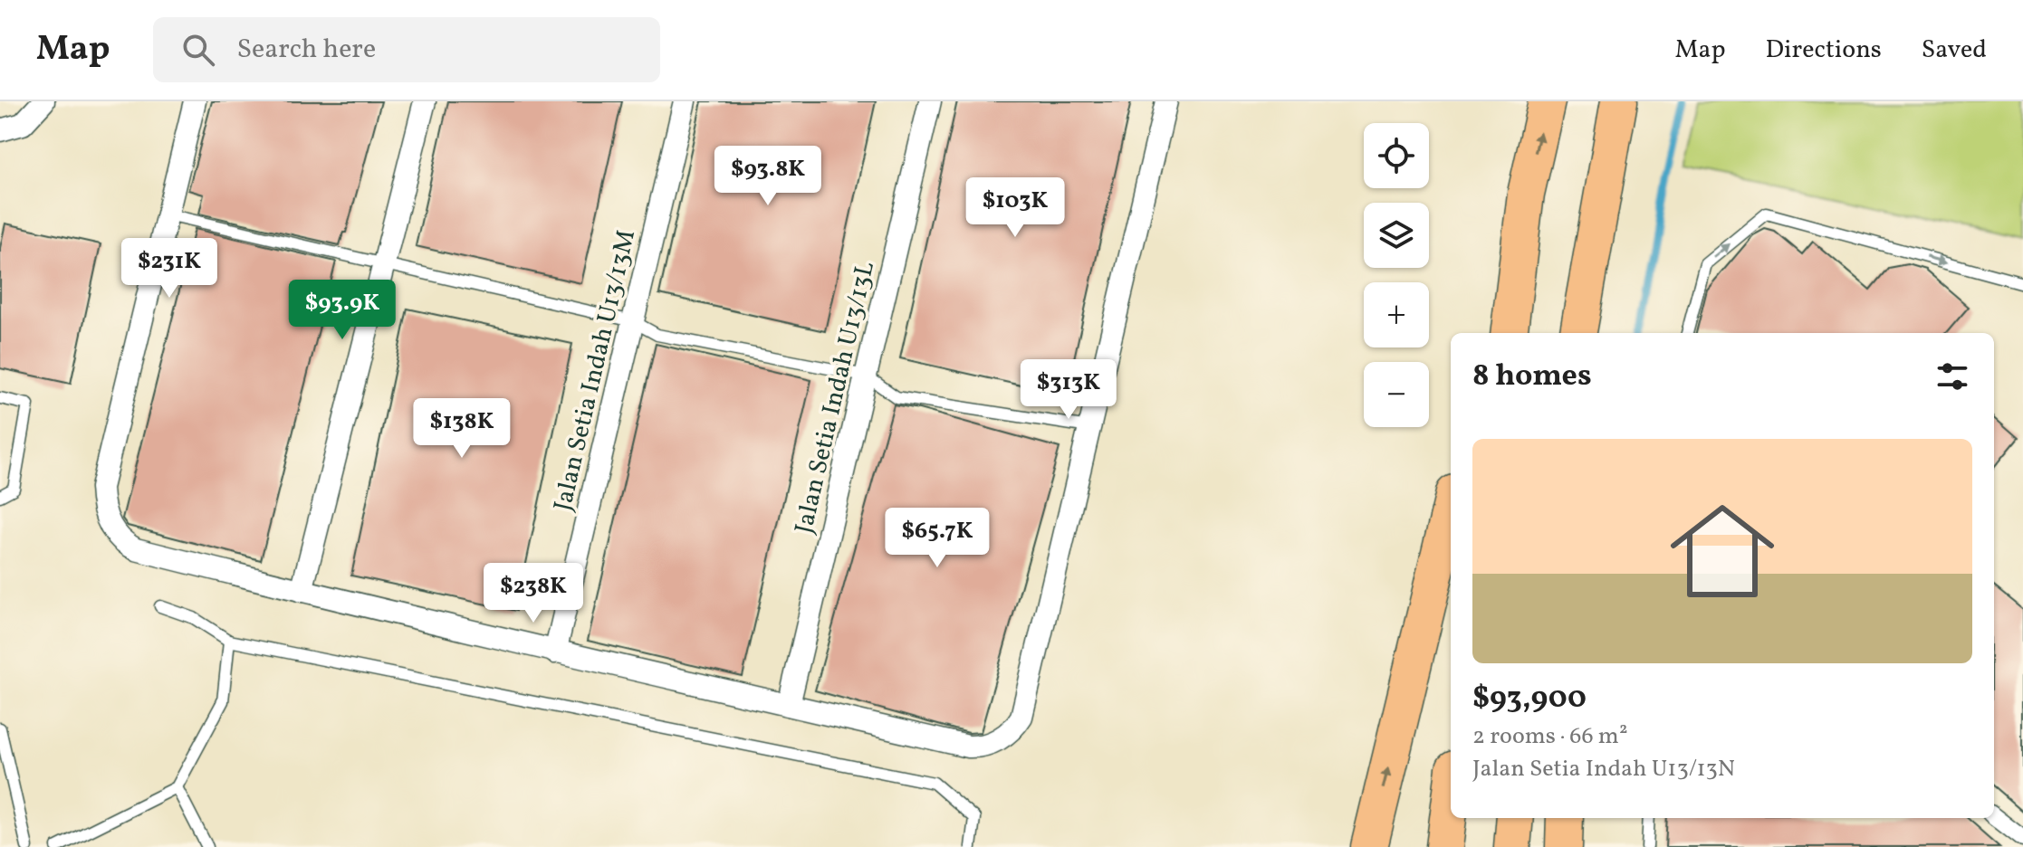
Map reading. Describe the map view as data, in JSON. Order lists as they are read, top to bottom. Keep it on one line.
{"streets":{"street":["Jalan Setia Indah U13/13M","Jalan Setia Indah U13/13L"]},"page":{"header":"Map","search":"Search here","nav":["Map","Directions","Saved"],"map_buttons":["+","−"],"price":["$93.8K","$103K","$231K","$93.9K","$313K","$138K","$65.7K","$238K"],"heading":"8 homes","list":[{"name":"$93,900","note":"2 rooms · 66 m² · Jalan Setia Indah U13/13N"}]}}
